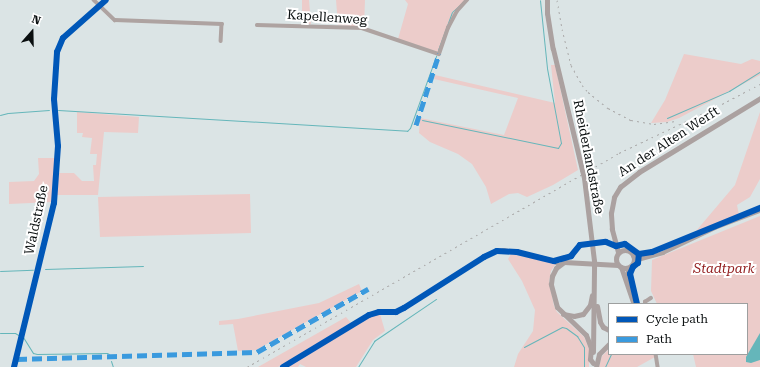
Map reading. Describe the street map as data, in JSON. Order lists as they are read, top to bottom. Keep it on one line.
{"streets":{"main road":["An der Alten Werft","Rheiderlandstraße"],"street":["Kapellenweg","Waldstraße"]},"parks":["Stadtpark"],"legend":["Cycle path","Path"],"north":"top"}
